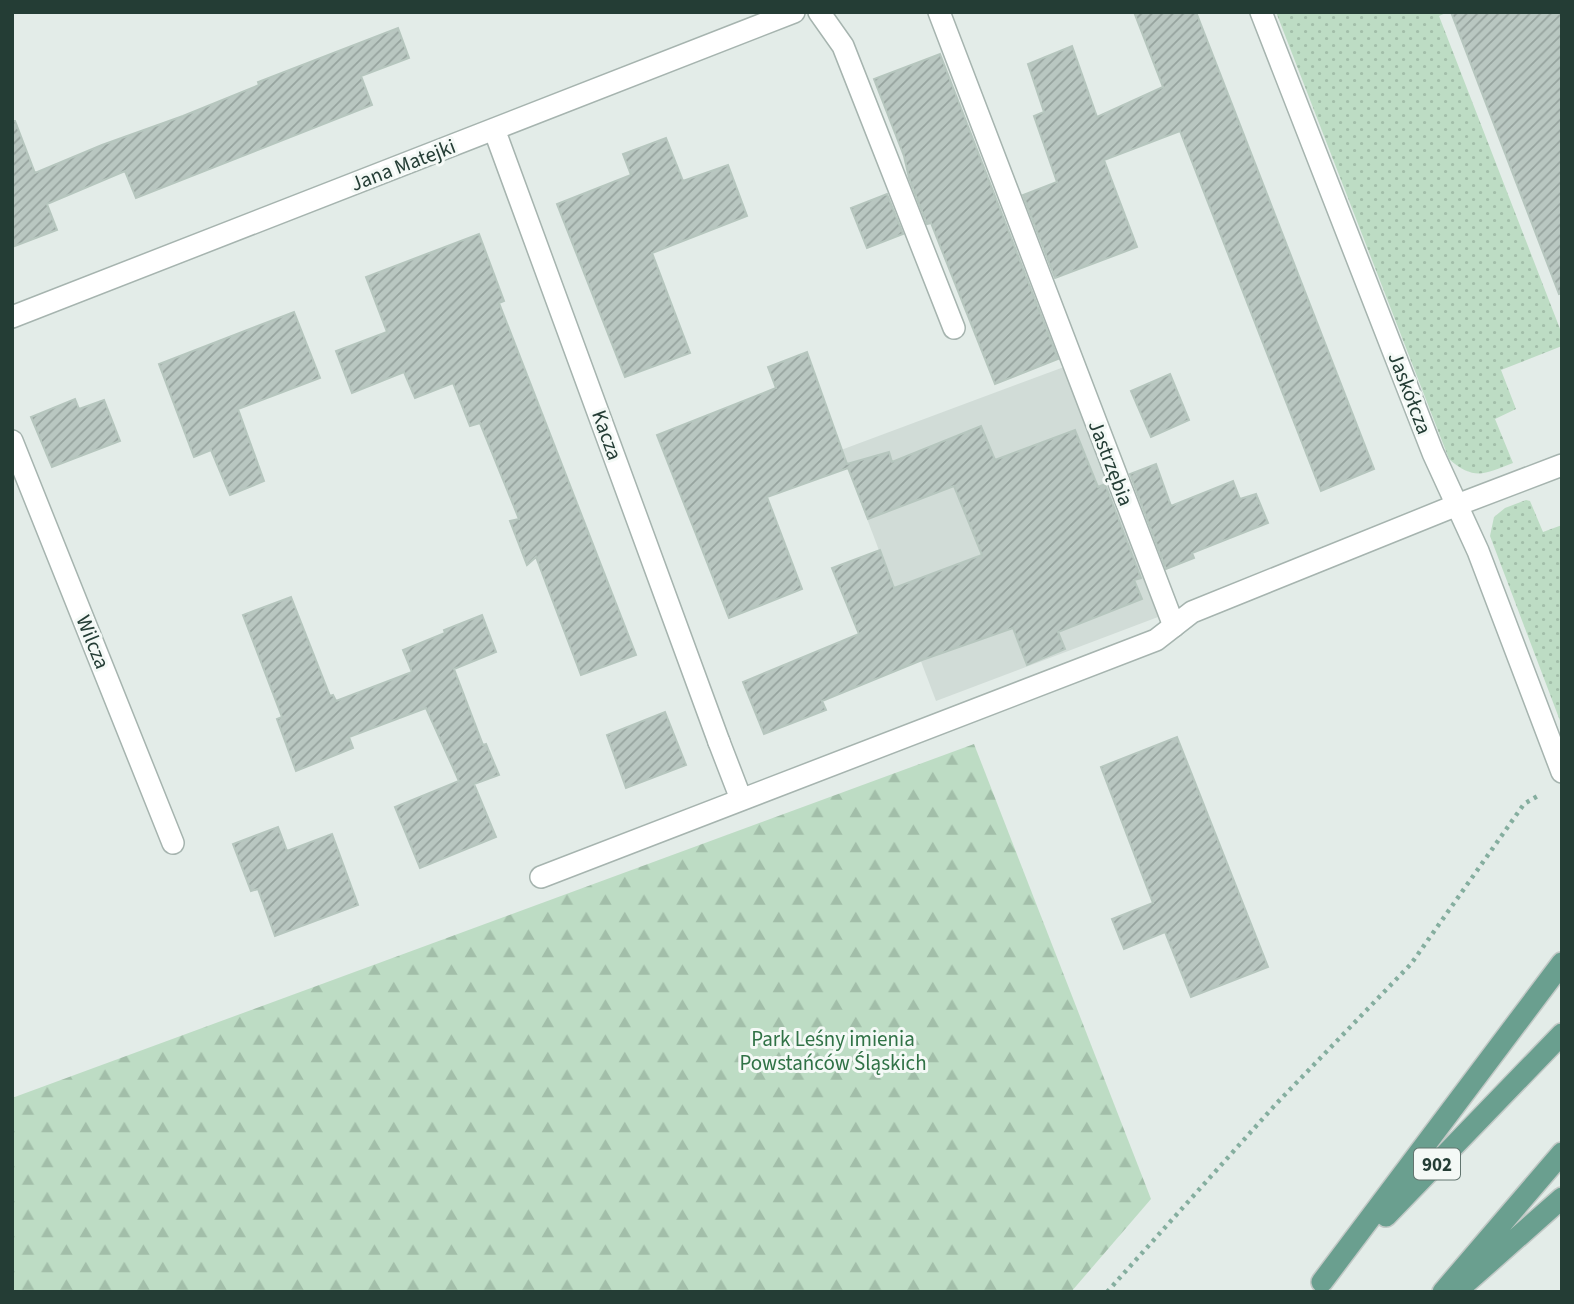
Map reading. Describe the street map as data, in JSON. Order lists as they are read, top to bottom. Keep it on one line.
{"streets":{"main road":["902"],"street":["Jana Matejki","Jaskółcza","Kacza","Jastrzębia","Wilcza"]},"crossings":[["Jana Matejki","Kacza"]],"parks":["Park Leśny imienia Powstańców Śląskich"]}
